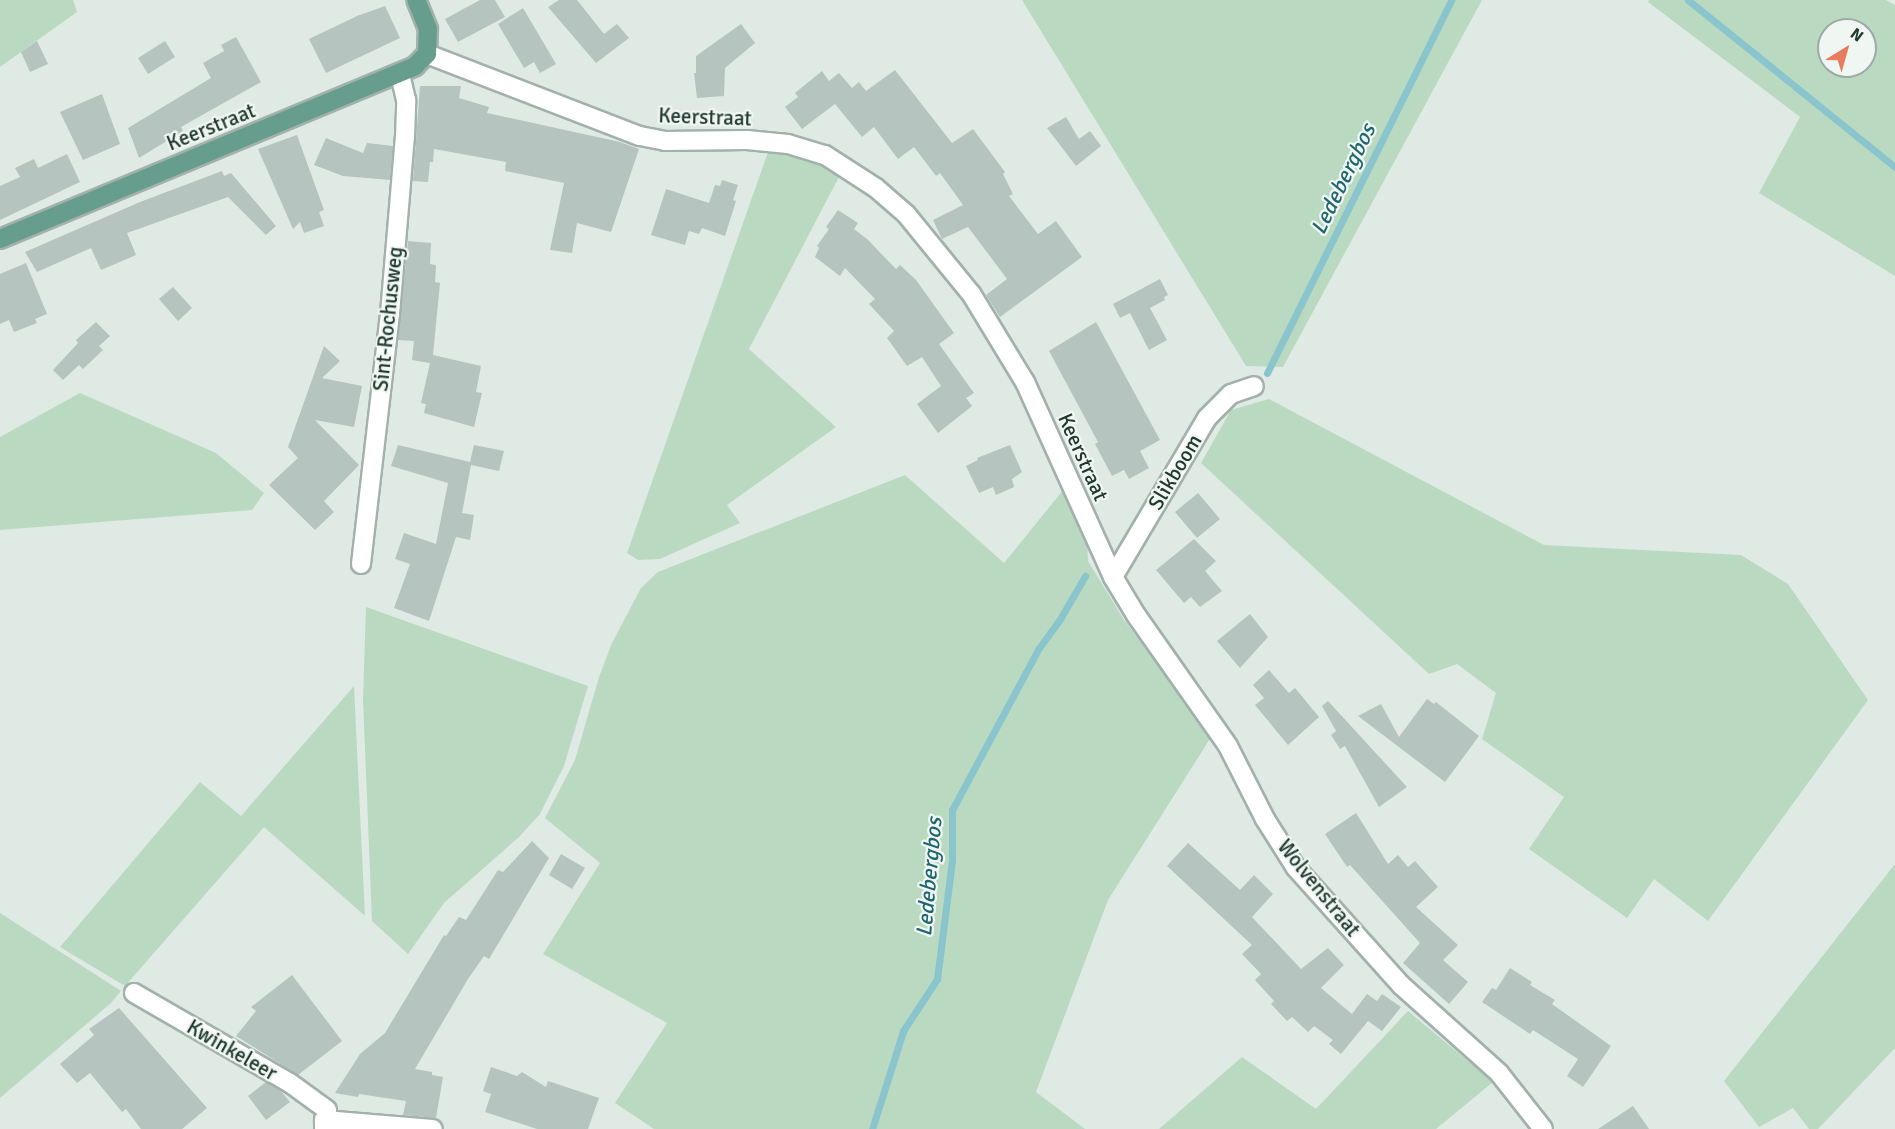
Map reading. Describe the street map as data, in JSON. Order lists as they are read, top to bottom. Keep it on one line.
{"streets":{"main road":["Keerstraat"],"street":["Sint-Rochusweg","Slikboom","Wolvenstraat","Kwinkeleer"]},"crossings":[["Keerstraat","Sint-Rochusweg"],["Keerstraat","Slikboom"],["Keerstraat","Wolvenstraat"]],"water":["Ledebergbos"],"north":"top right"}
